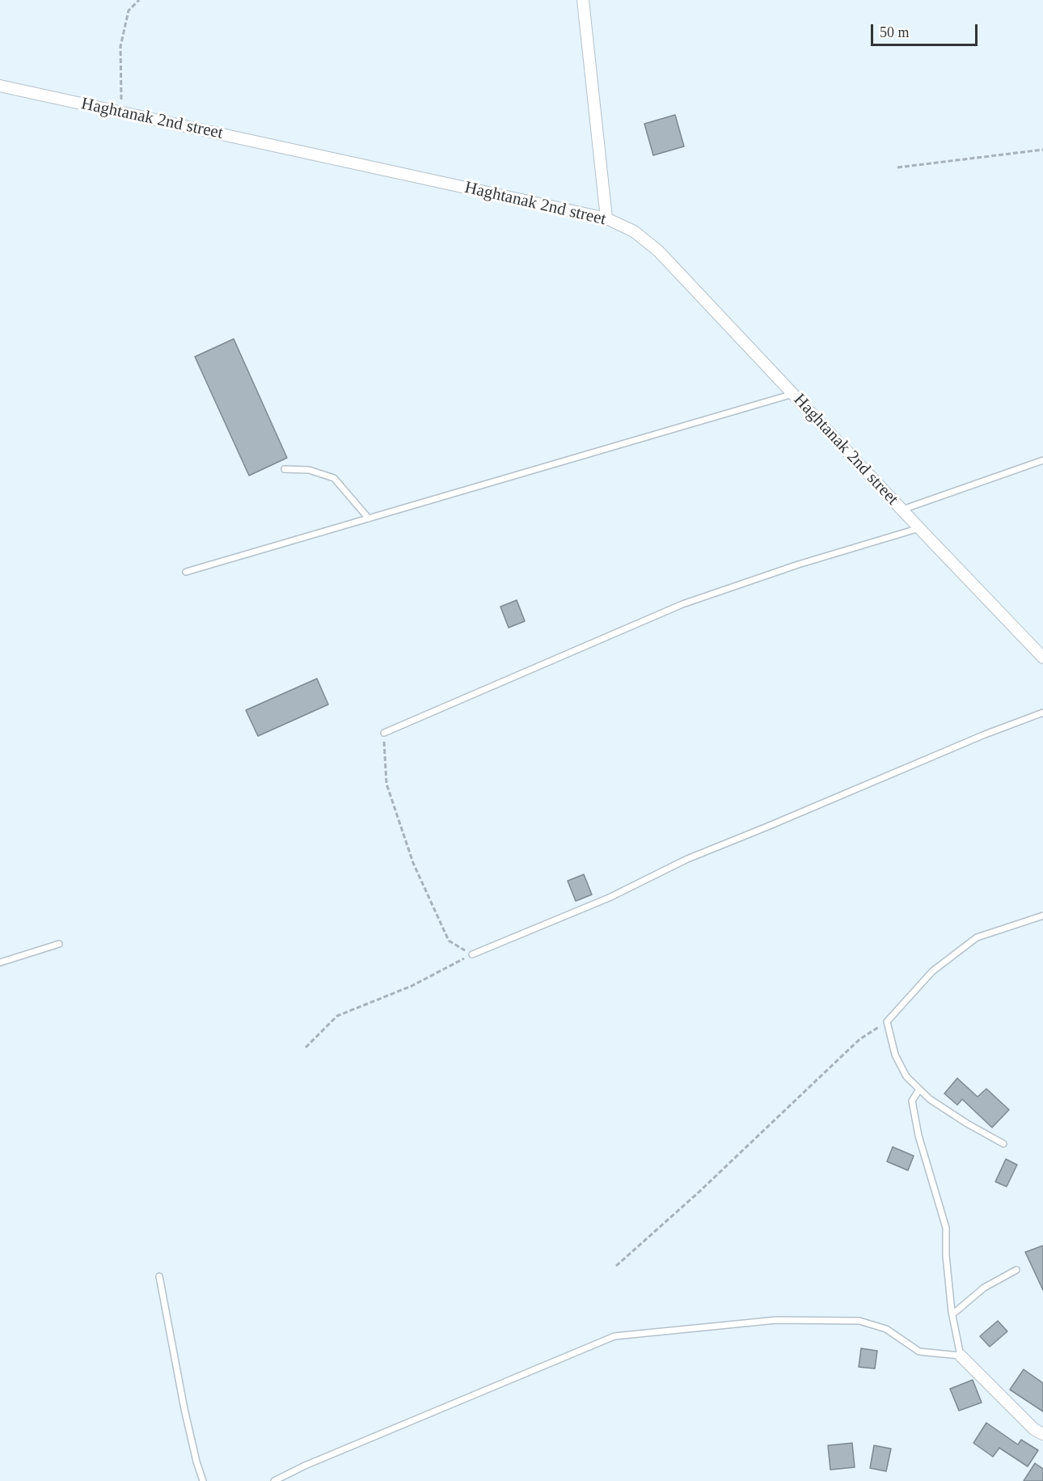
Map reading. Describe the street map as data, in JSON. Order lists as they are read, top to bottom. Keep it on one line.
{"streets":{"street":["Haghtanak 2nd street"]},"scale_bar":"50 m"}
